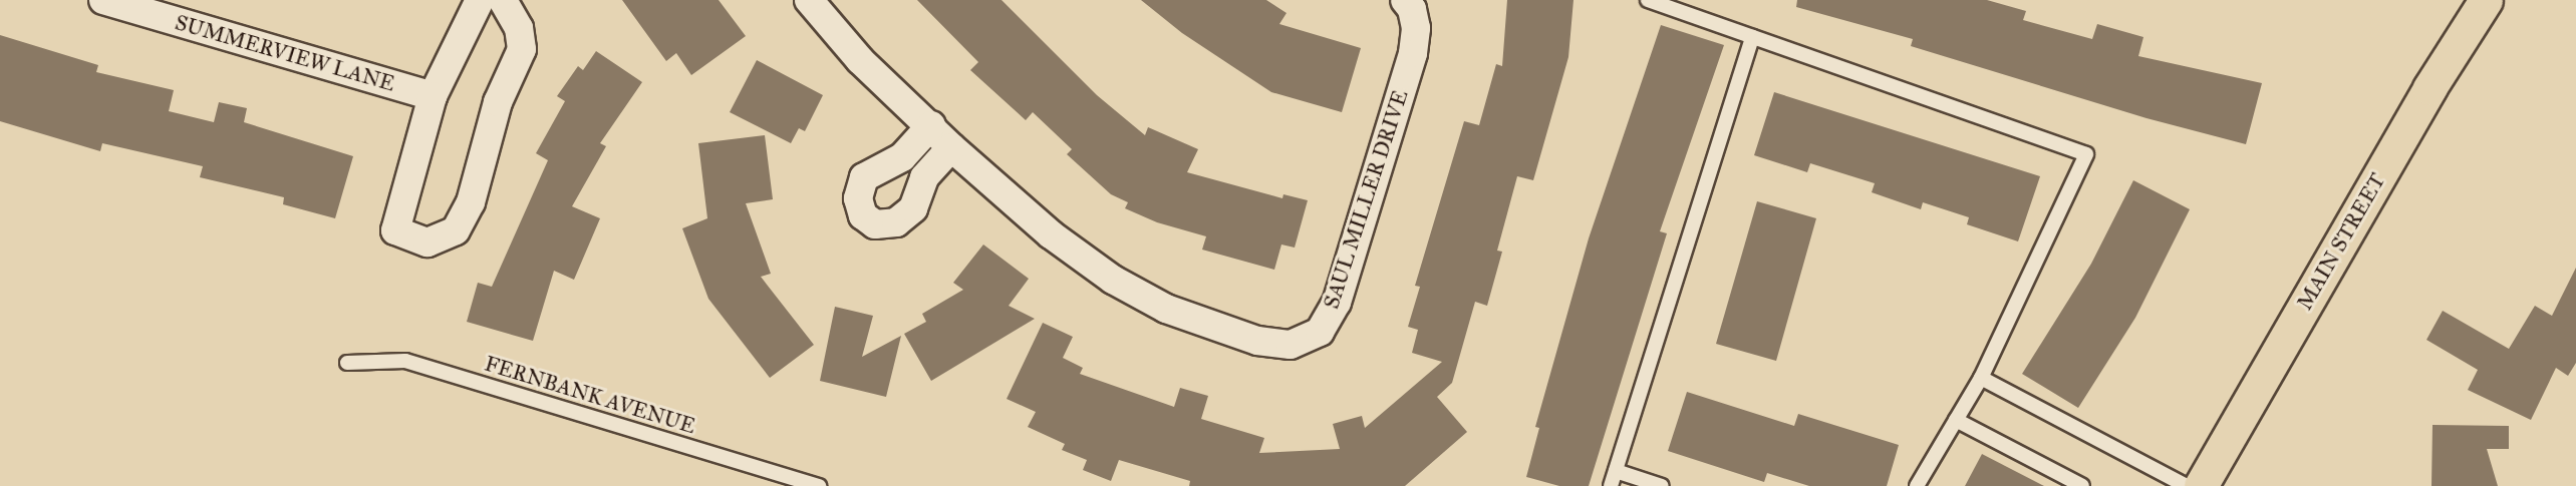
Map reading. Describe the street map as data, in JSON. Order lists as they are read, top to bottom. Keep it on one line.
{"streets":{"main road":["MAIN STREET"],"street":["SUMMERVIEW LANE","SAUL MILLER DRIVE"],"lane":["FERNBANK AVENUE"]}}
